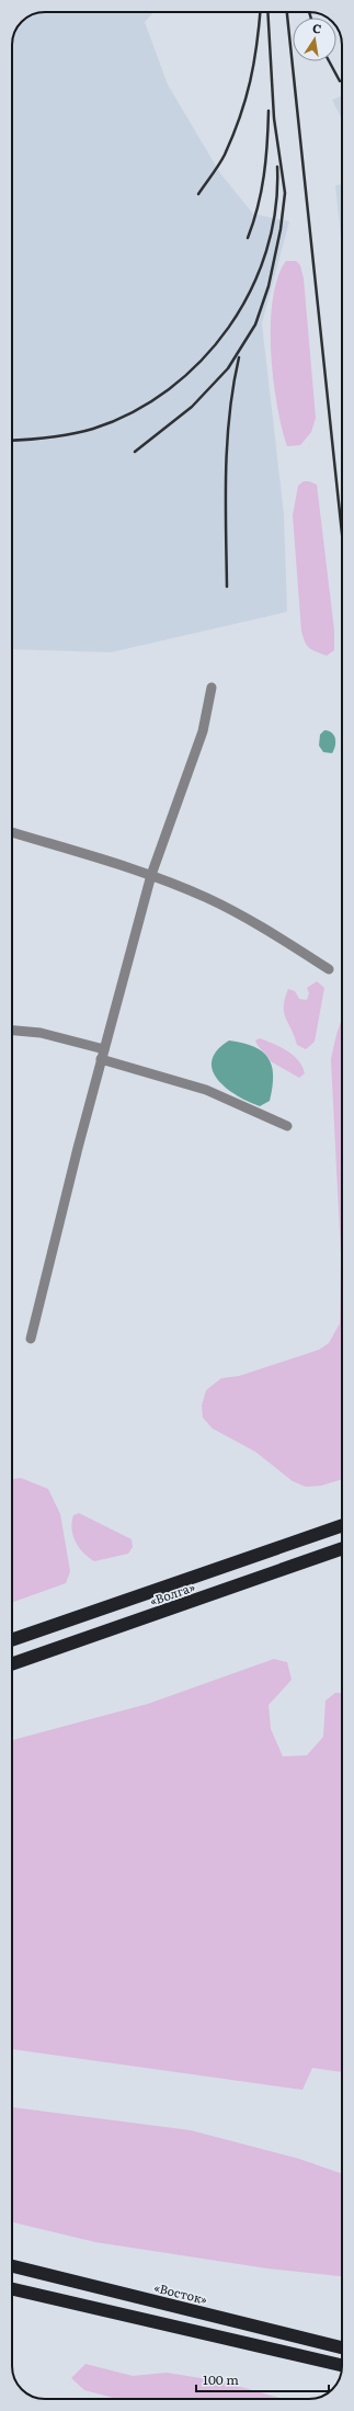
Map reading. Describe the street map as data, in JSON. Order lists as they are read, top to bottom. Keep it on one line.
{"streets":{"highway":["«Волга»","«Восток»"]},"scale_bar":"100 m","north":"top"}
